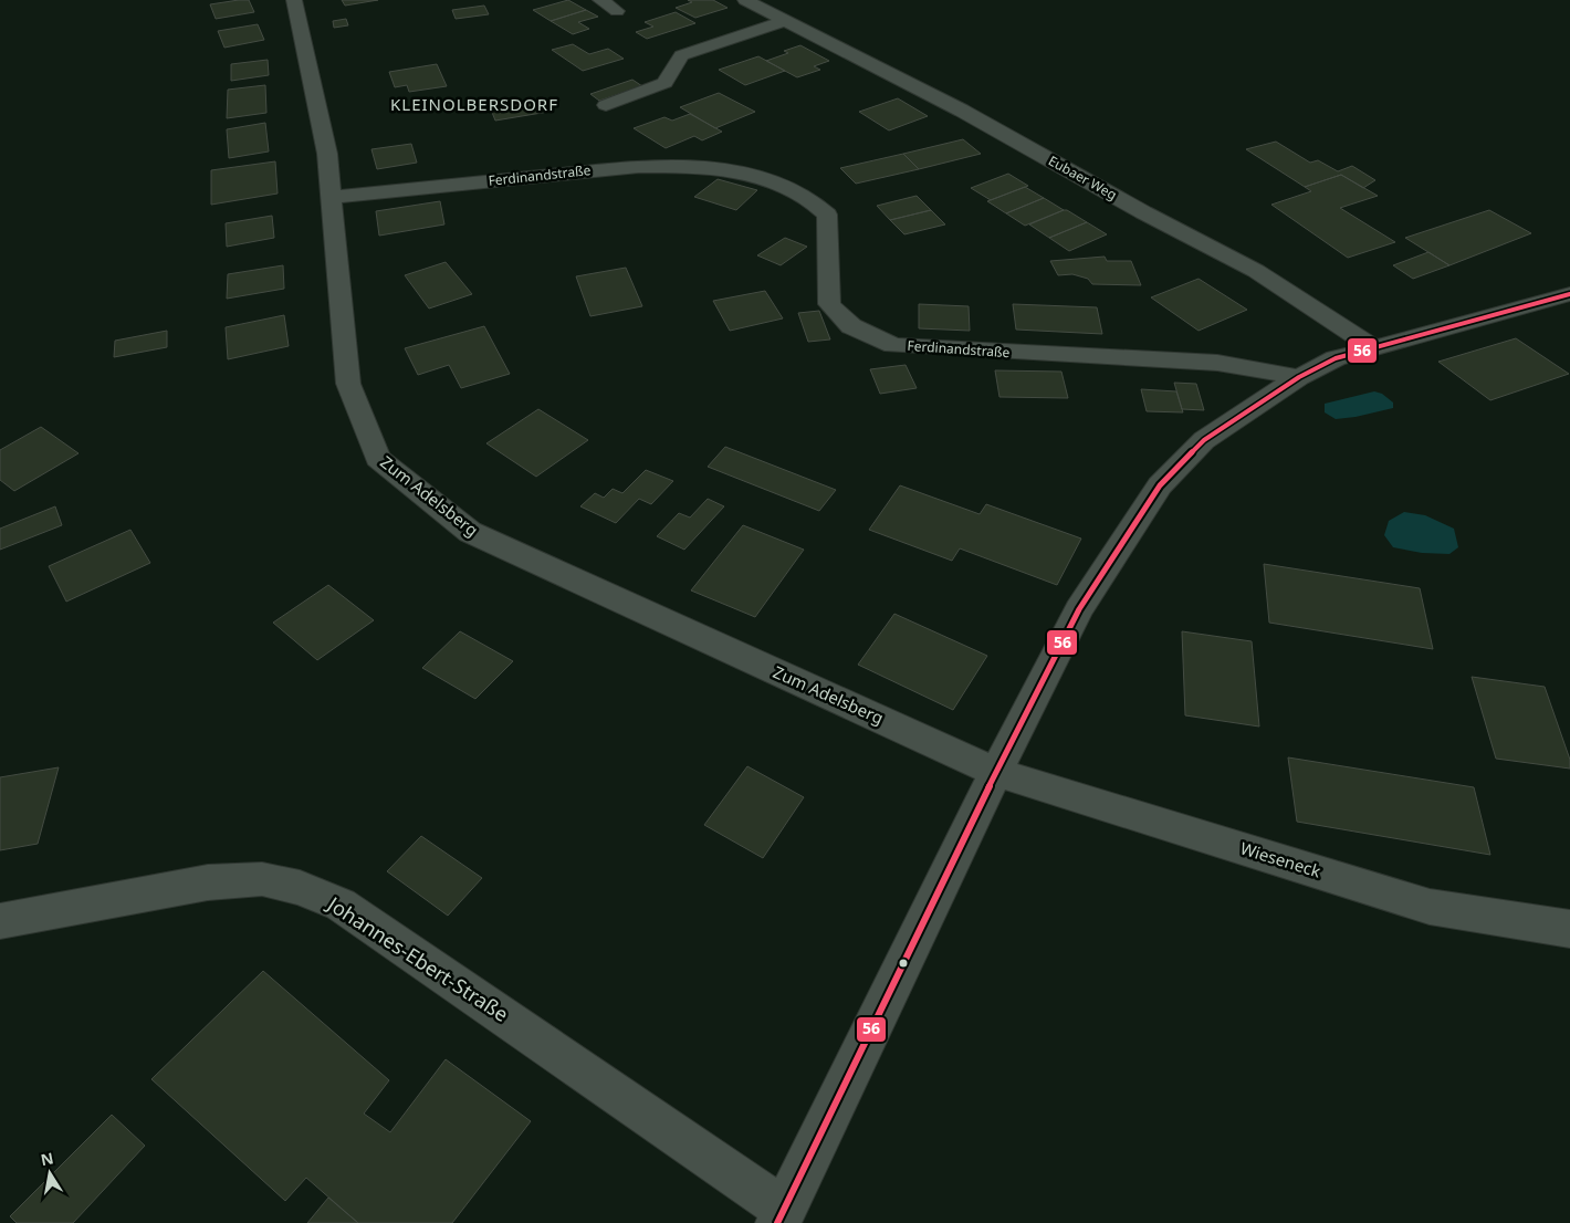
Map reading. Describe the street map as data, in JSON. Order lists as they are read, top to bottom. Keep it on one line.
{"streets":{"street":["Ferdinandstraße","Eubaer Weg","Zum Adelsberg","Wieseneck","Johannes-Ebert-Straße"]},"crossings":[["Ferdinandstraße","Zum Adelsberg"],["Zum Adelsberg","Wieseneck"]],"districts":["KLEINOLBERSDORF"],"lines":["transit line 56"],"north":"top"}
